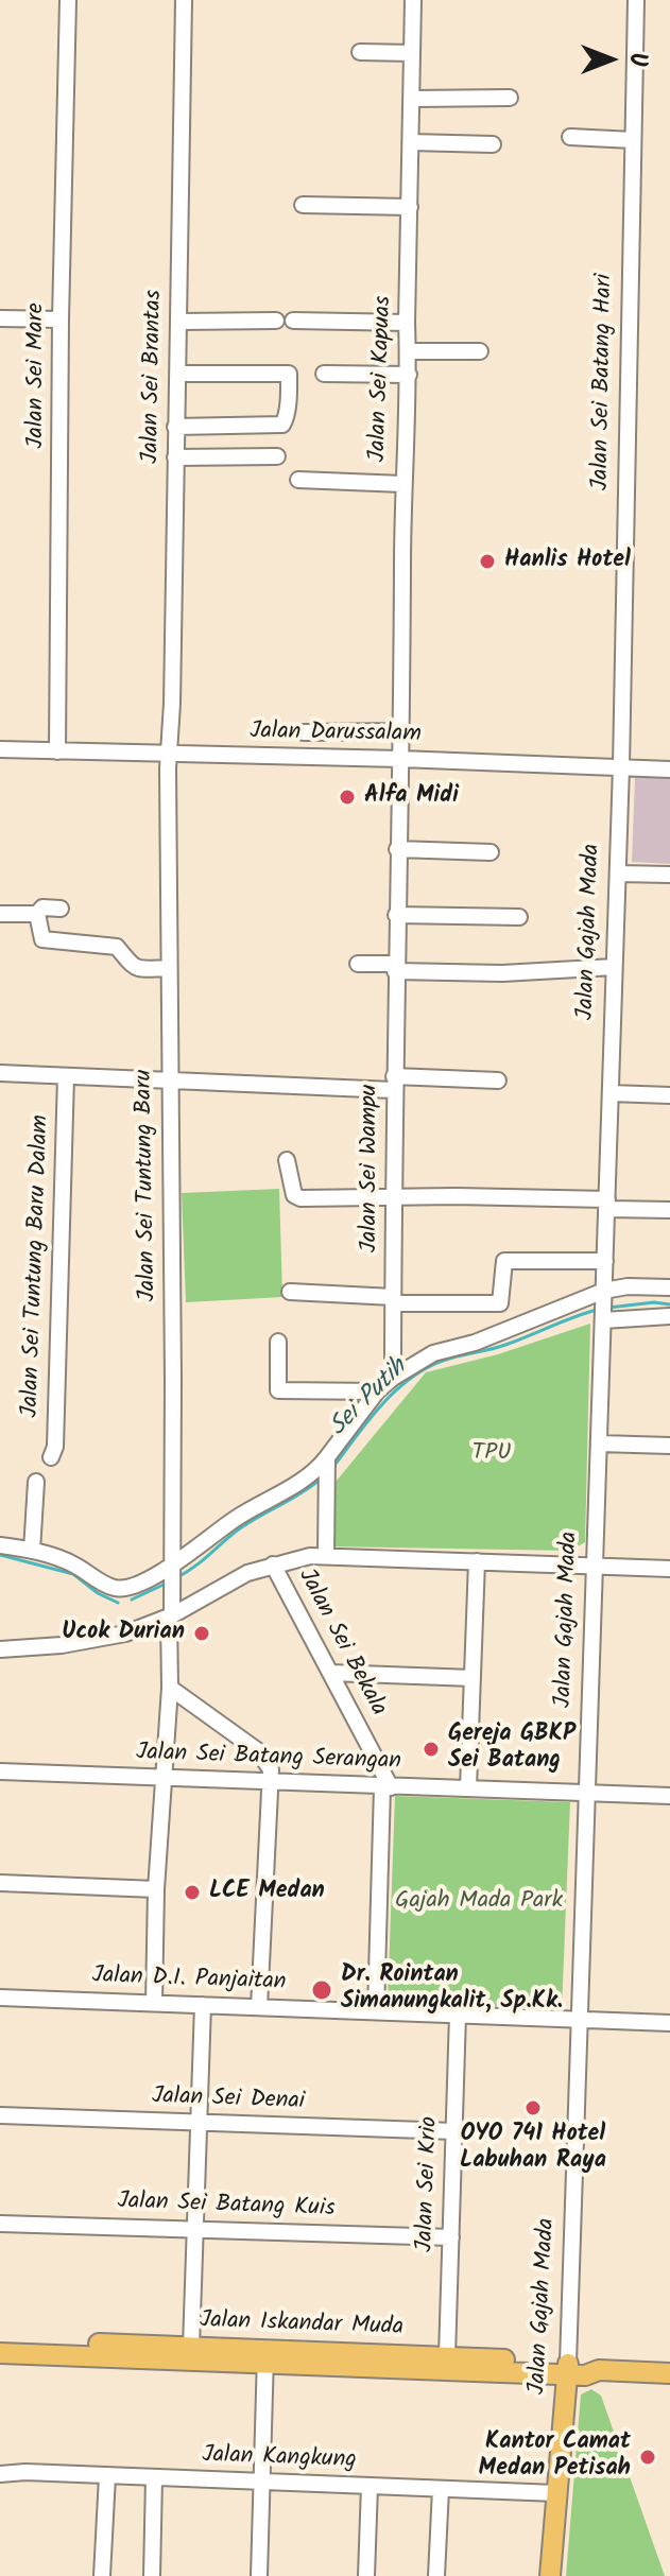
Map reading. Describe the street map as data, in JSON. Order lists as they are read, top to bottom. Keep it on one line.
{"streets":{"main road":["Jalan Gajah Mada","Jalan Iskandar Muda"],"street":["Jalan Sei Mare","Jalan Sei Brantas","Jalan Sei Kapuas","Jalan Sei Batang Hari","Jalan Darussalam","Jalan Sei Wampu","Jalan Sei Tuntung Baru","Jalan Sei Tuntung Baru Dalam","Jalan Sei Bekala","Jalan Sei Batang Serangan","Jalan D.I. Panjaitan","Jalan Sei Denai","Jalan Sei Krio","Jalan Sei Batang Kuis","Jalan Kangkung"]},"crossings":[["Jalan Sei Mare","Jalan Darussalam"],["Jalan Sei Brantas","Jalan Darussalam"],["Jalan Sei Brantas","Jalan Sei Tuntung Baru"],["Jalan Sei Kapuas","Jalan Darussalam"],["Jalan Sei Kapuas","Jalan Sei Wampu"],["Jalan Sei Batang Hari","Jalan Darussalam"],["Jalan Sei Batang Hari","Jalan Gajah Mada"],["Jalan Darussalam","Jalan Gajah Mada"],["Jalan Darussalam","Jalan Sei Wampu"],["Jalan Darussalam","Jalan Sei Tuntung Baru"],["Jalan Gajah Mada","Jalan Sei Batang Serangan"],["Jalan Gajah Mada","Jalan D.I. Panjaitan"],["Jalan Gajah Mada","Jalan Iskandar Muda"],["Jalan Gajah Mada","Jalan Kangkung"],["Jalan Sei Tuntung Baru","Jalan Sei Batang Serangan"],["Jalan Sei Tuntung Baru","Jalan D.I. Panjaitan"],["Jalan Sei Bekala","Jalan Sei Batang Serangan"],["Jalan Sei Bekala","Jalan D.I. Panjaitan"],["Jalan D.I. Panjaitan","Jalan Sei Krio"],["Jalan Sei Denai","Jalan Sei Krio"],["Jalan Sei Krio","Jalan Sei Batang Kuis"],["Jalan Sei Krio","Jalan Iskandar Muda"]],"water":["Sei Putih"],"parks":["TPU","Gajah Mada Park"],"places":["Hanlis Hotel","Alfa Midi","Ucok Durian","Gereja GBKP Sei Batang","LCE Medan","Dr. Rointan Simanungkalit, Sp.Kk.","OYO 741 Hotel Labuhan Raya","Kantor Camat Medan Petisah"],"north":"right"}
